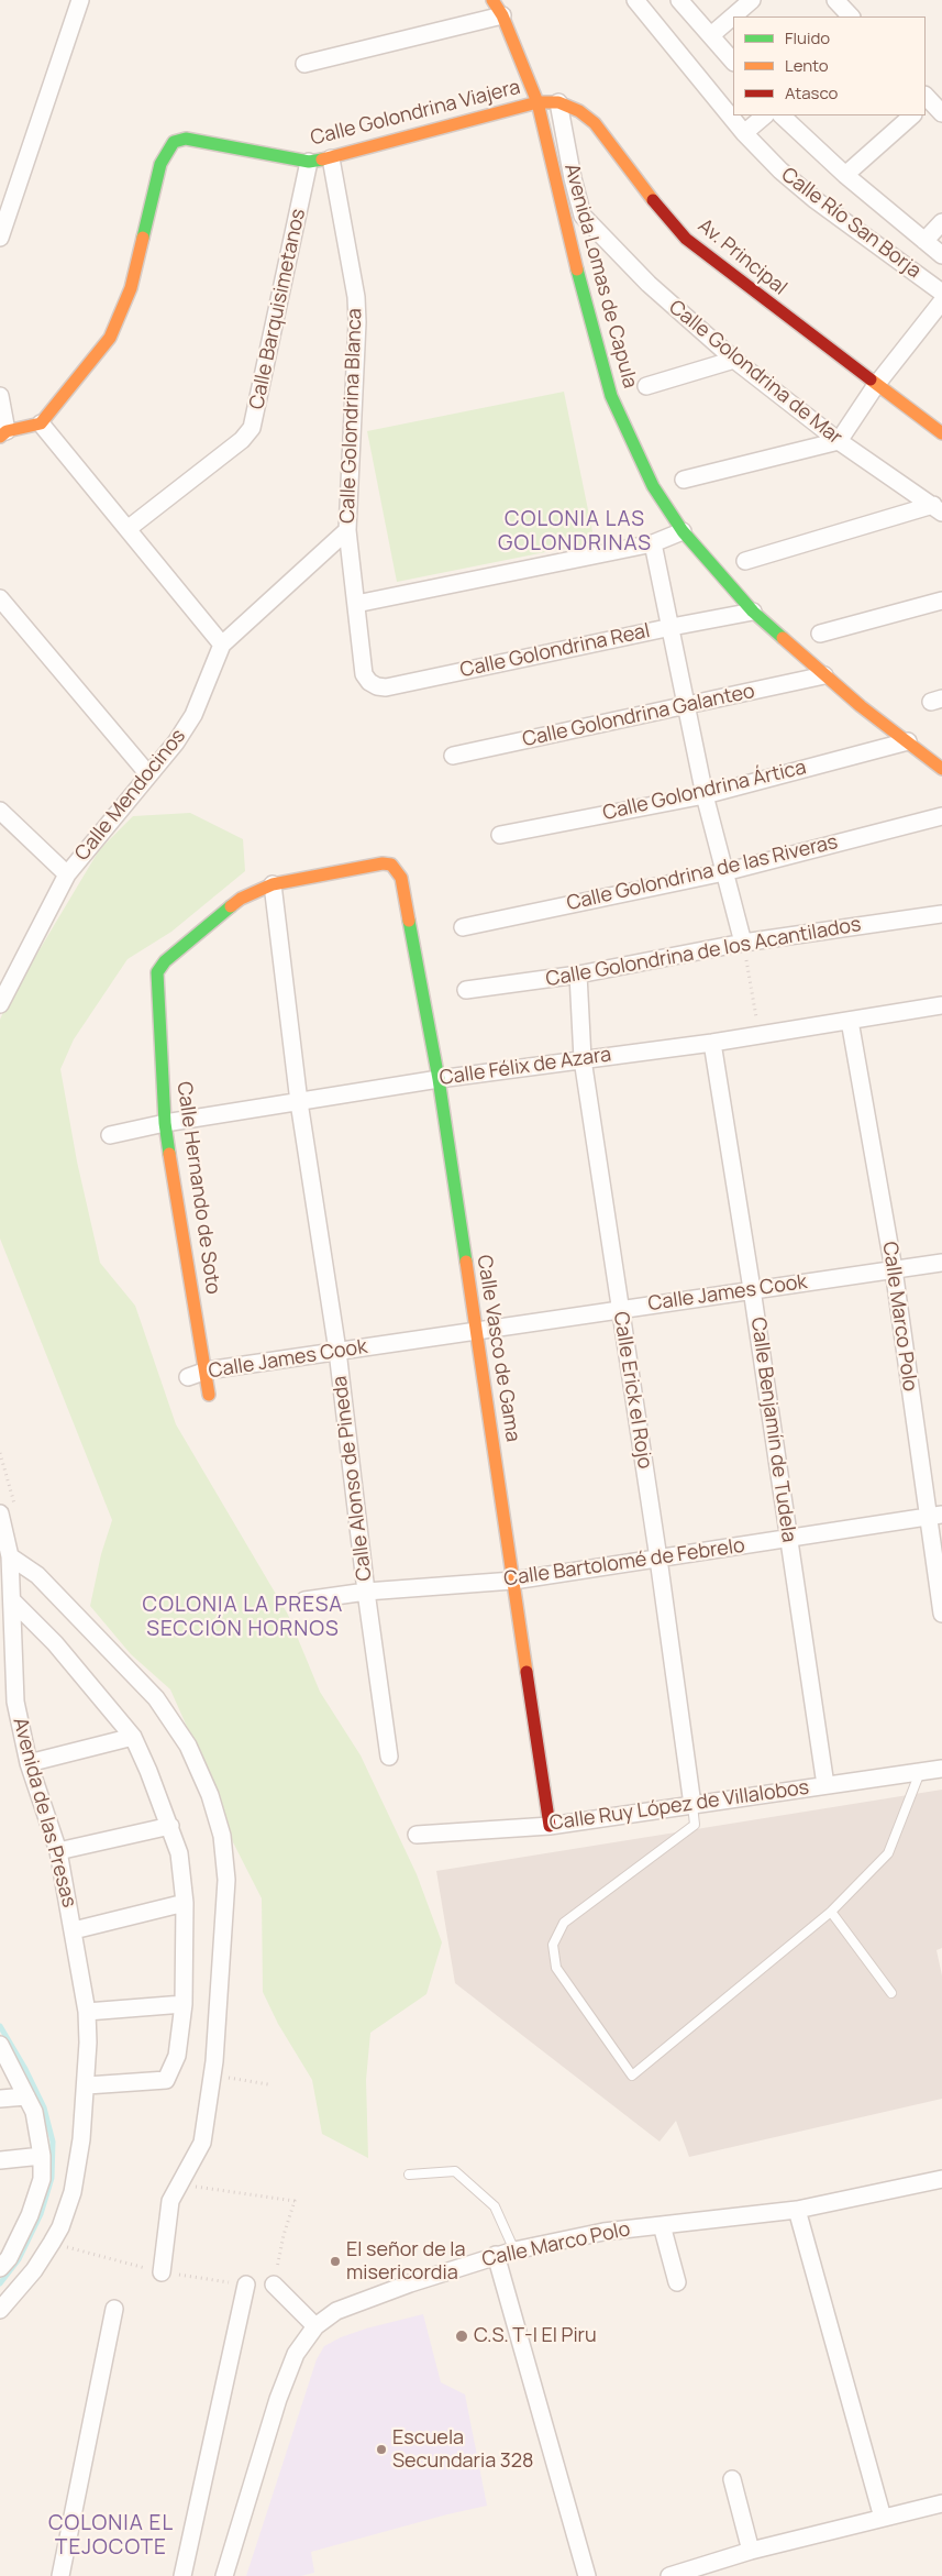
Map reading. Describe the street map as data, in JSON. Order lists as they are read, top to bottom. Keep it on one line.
{"streets":{"street":["Calle Golondrina Viajera","Calle Río San Borja","Av. Principal","Avenida Lomas de Capula","Calle Barquisimetanos","Calle Golondrina de Mar","Calle Golondrina Blanca","Calle Golondrina Real","Calle Golondrina Galanteo","Calle Golondrina Ártica","Calle Mendocinos","Calle Golondrina de las Riveras","Calle Golondrina de los Acantilados","Calle Félix de Azara","Calle Hernando de Soto","Calle James Cook","Calle Marco Polo","Calle Vasco de Gama","Calle Erick el Rojo","Calle Benjamín de Tudela","Calle Alonso de Pineda","Calle Bartolomé de Febrelo","Calle Ruy López de Villalobos","Avenida de las Presas"]},"crossings":[["Calle Golondrina Viajera","Av. Principal"],["Calle Golondrina Viajera","Avenida Lomas de Capula"],["Calle Golondrina Viajera","Calle Barquisimetanos"],["Calle Golondrina Viajera","Calle Golondrina Blanca"],["Av. Principal","Avenida Lomas de Capula"],["Av. Principal","Calle Golondrina de Mar"],["Avenida Lomas de Capula","Calle Golondrina Real"],["Avenida Lomas de Capula","Calle Golondrina Galanteo"],["Avenida Lomas de Capula","Calle Golondrina Ártica"],["Calle Golondrina Blanca","Calle Golondrina Real"],["Calle Golondrina Blanca","Calle Mendocinos"],["Calle Golondrina de los Acantilados","Calle Erick el Rojo"],["Calle Félix de Azara","Calle Hernando de Soto"],["Calle Félix de Azara","Calle Marco Polo"],["Calle Félix de Azara","Calle Vasco de Gama"],["Calle Félix de Azara","Calle Erick el Rojo"],["Calle Félix de Azara","Calle Benjamín de Tudela"],["Calle Félix de Azara","Calle Alonso de Pineda"],["Calle Hernando de Soto","Calle James Cook"],["Calle Hernando de Soto","Calle Vasco de Gama"],["Calle Hernando de Soto","Calle Alonso de Pineda"],["Calle James Cook","Calle Marco Polo"],["Calle James Cook","Calle Vasco de Gama"],["Calle James Cook","Calle Erick el Rojo"],["Calle James Cook","Calle Benjamín de Tudela"],["Calle James Cook","Calle Alonso de Pineda"],["Calle Marco Polo","Calle Bartolomé de Febrelo"],["Calle Vasco de Gama","Calle Alonso de Pineda"],["Calle Vasco de Gama","Calle Bartolomé de Febrelo"],["Calle Vasco de Gama","Calle Ruy López de Villalobos"],["Calle Erick el Rojo","Calle Bartolomé de Febrelo"],["Calle Erick el Rojo","Calle Ruy López de Villalobos"],["Calle Benjamín de Tudela","Calle Bartolomé de Febrelo"],["Calle Benjamín de Tudela","Calle Ruy López de Villalobos"],["Calle Alonso de Pineda","Calle Bartolomé de Febrelo"]],"districts":["COLONIA LAS GOLONDRINAS","COLONIA LA PRESA SECCIÓN HORNOS","COLONIA EL TEJOCOTE"],"places":["El señor de la misericordia","C.S. T-I El Piru","Escuela Secundaria 328"],"legend":["Fluido","Lento","Atasco"]}
